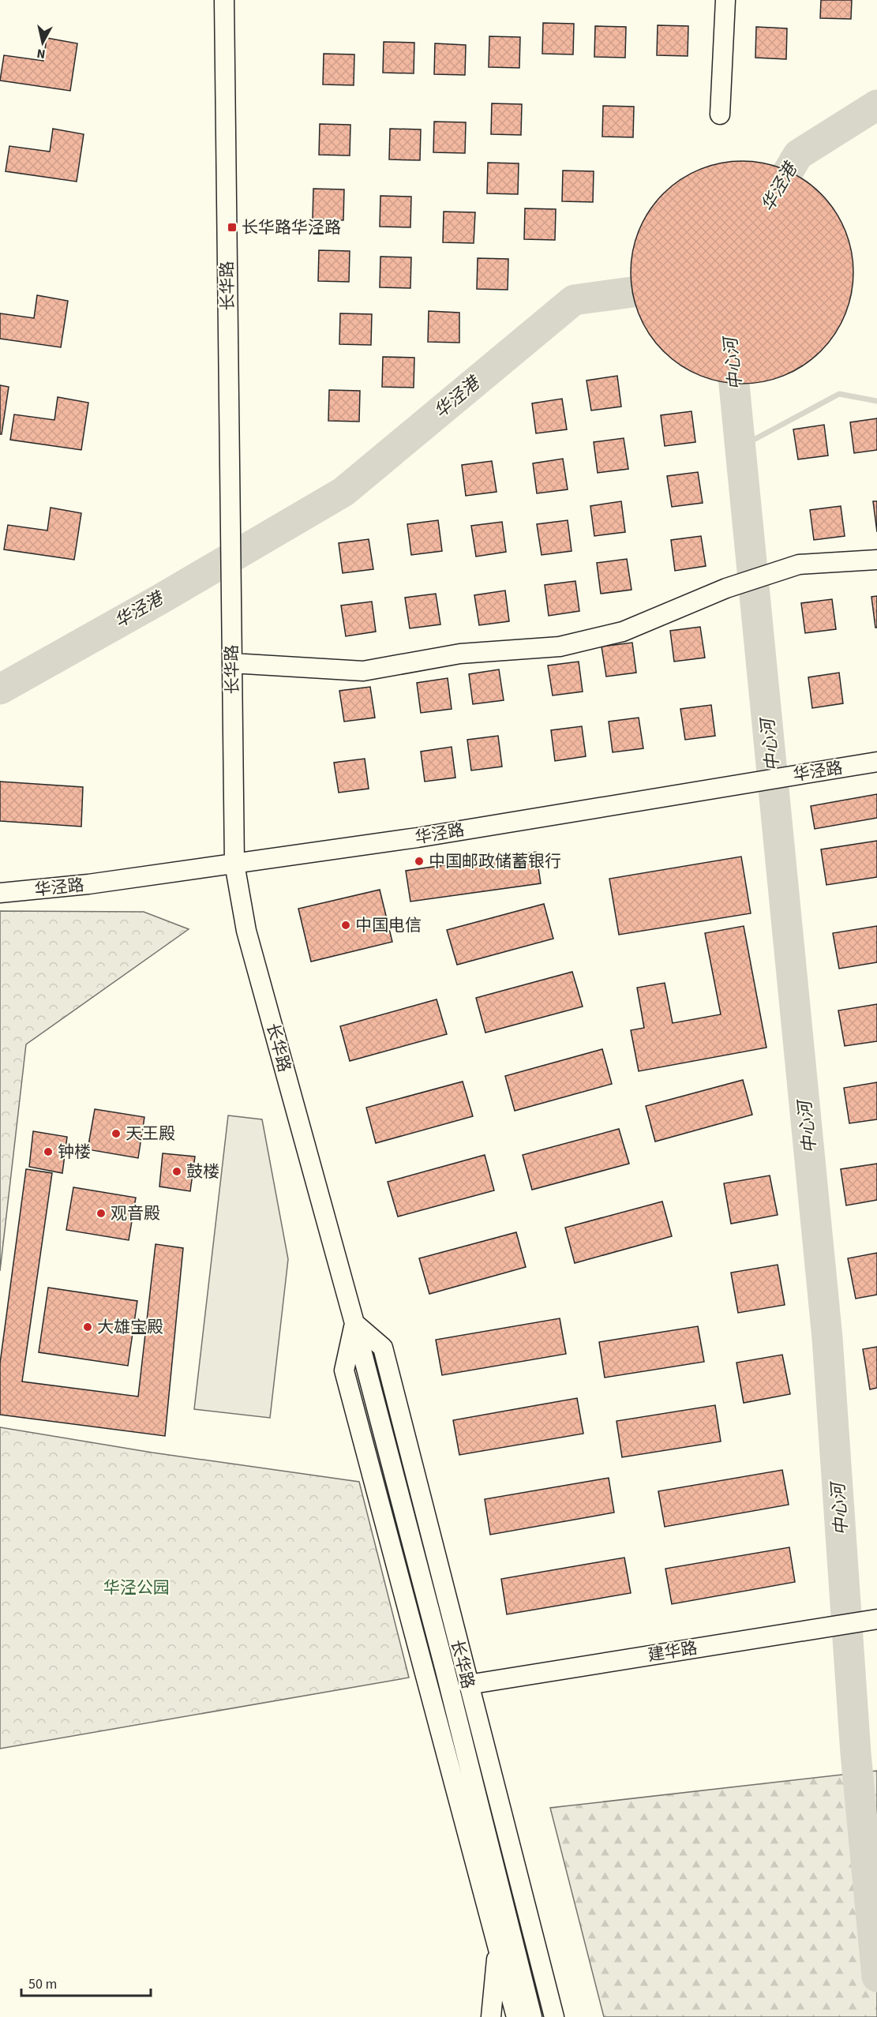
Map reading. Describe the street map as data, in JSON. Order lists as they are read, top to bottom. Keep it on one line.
{"streets":{"street":["长华路","华泾路","建华路"]},"crossings":[["长华路","华泾路"],["长华路","建华路"]],"water":["华泾港","中心河"],"parks":["华泾公园"],"places":{"transit":["长华路华泾路"],"other":["中国邮政储蓄银行","中国电信","天王殿","钟楼","鼓楼","观音殿","大雄宝殿"]},"scale_bar":"50 m","north":"bottom"}
